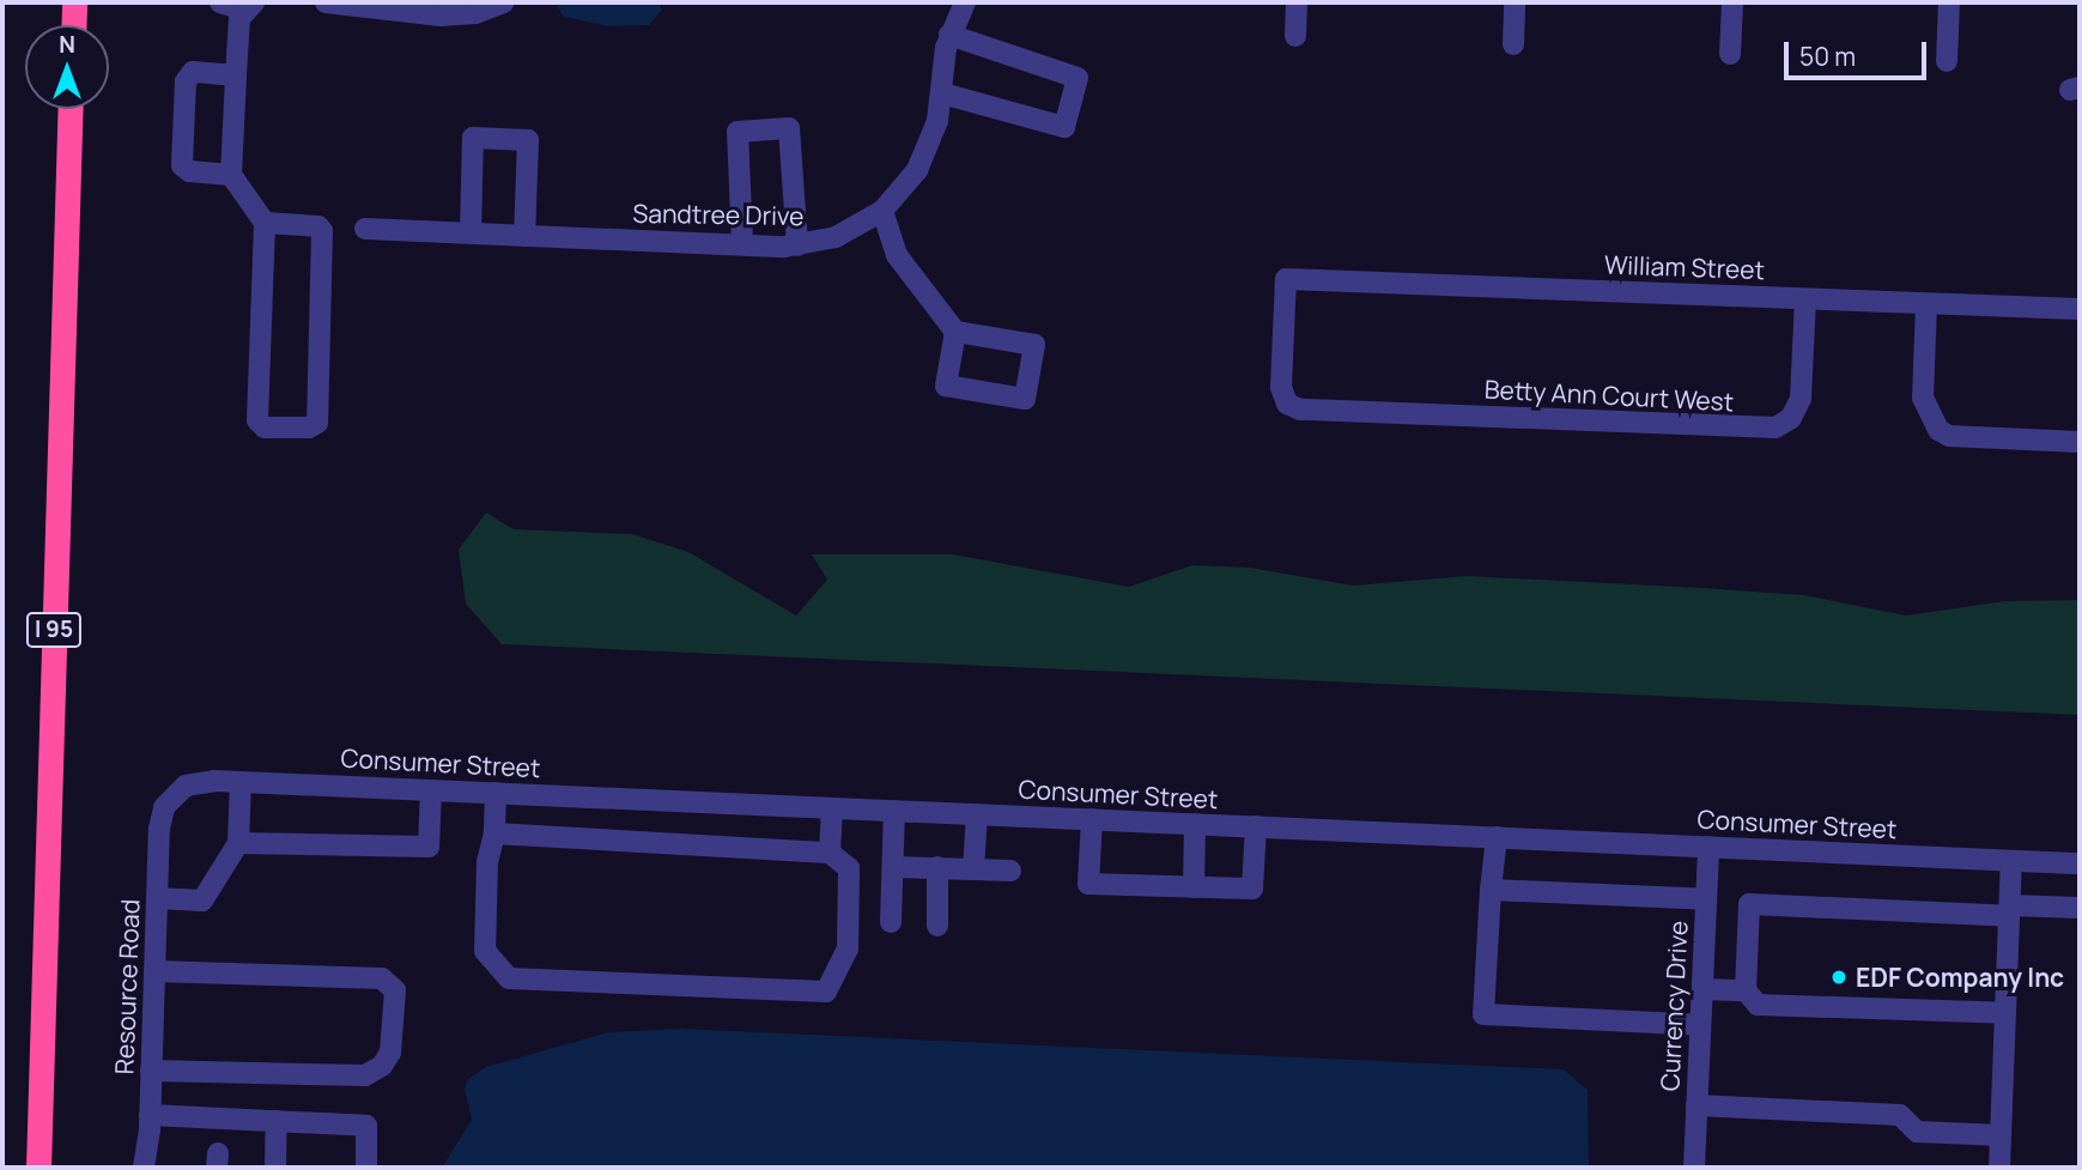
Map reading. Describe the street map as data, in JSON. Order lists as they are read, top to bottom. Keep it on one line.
{"streets":{"highway":["I 95"],"street":["Sandtree Drive","William Street","Betty Ann Court West","Consumer Street","Resource Road","Currency Drive"]},"crossings":[["William Street","Betty Ann Court West"],["Consumer Street","Resource Road"],["Consumer Street","Currency Drive"]],"places":["EDF Company Inc"],"scale_bar":"50 m","north":"top"}
